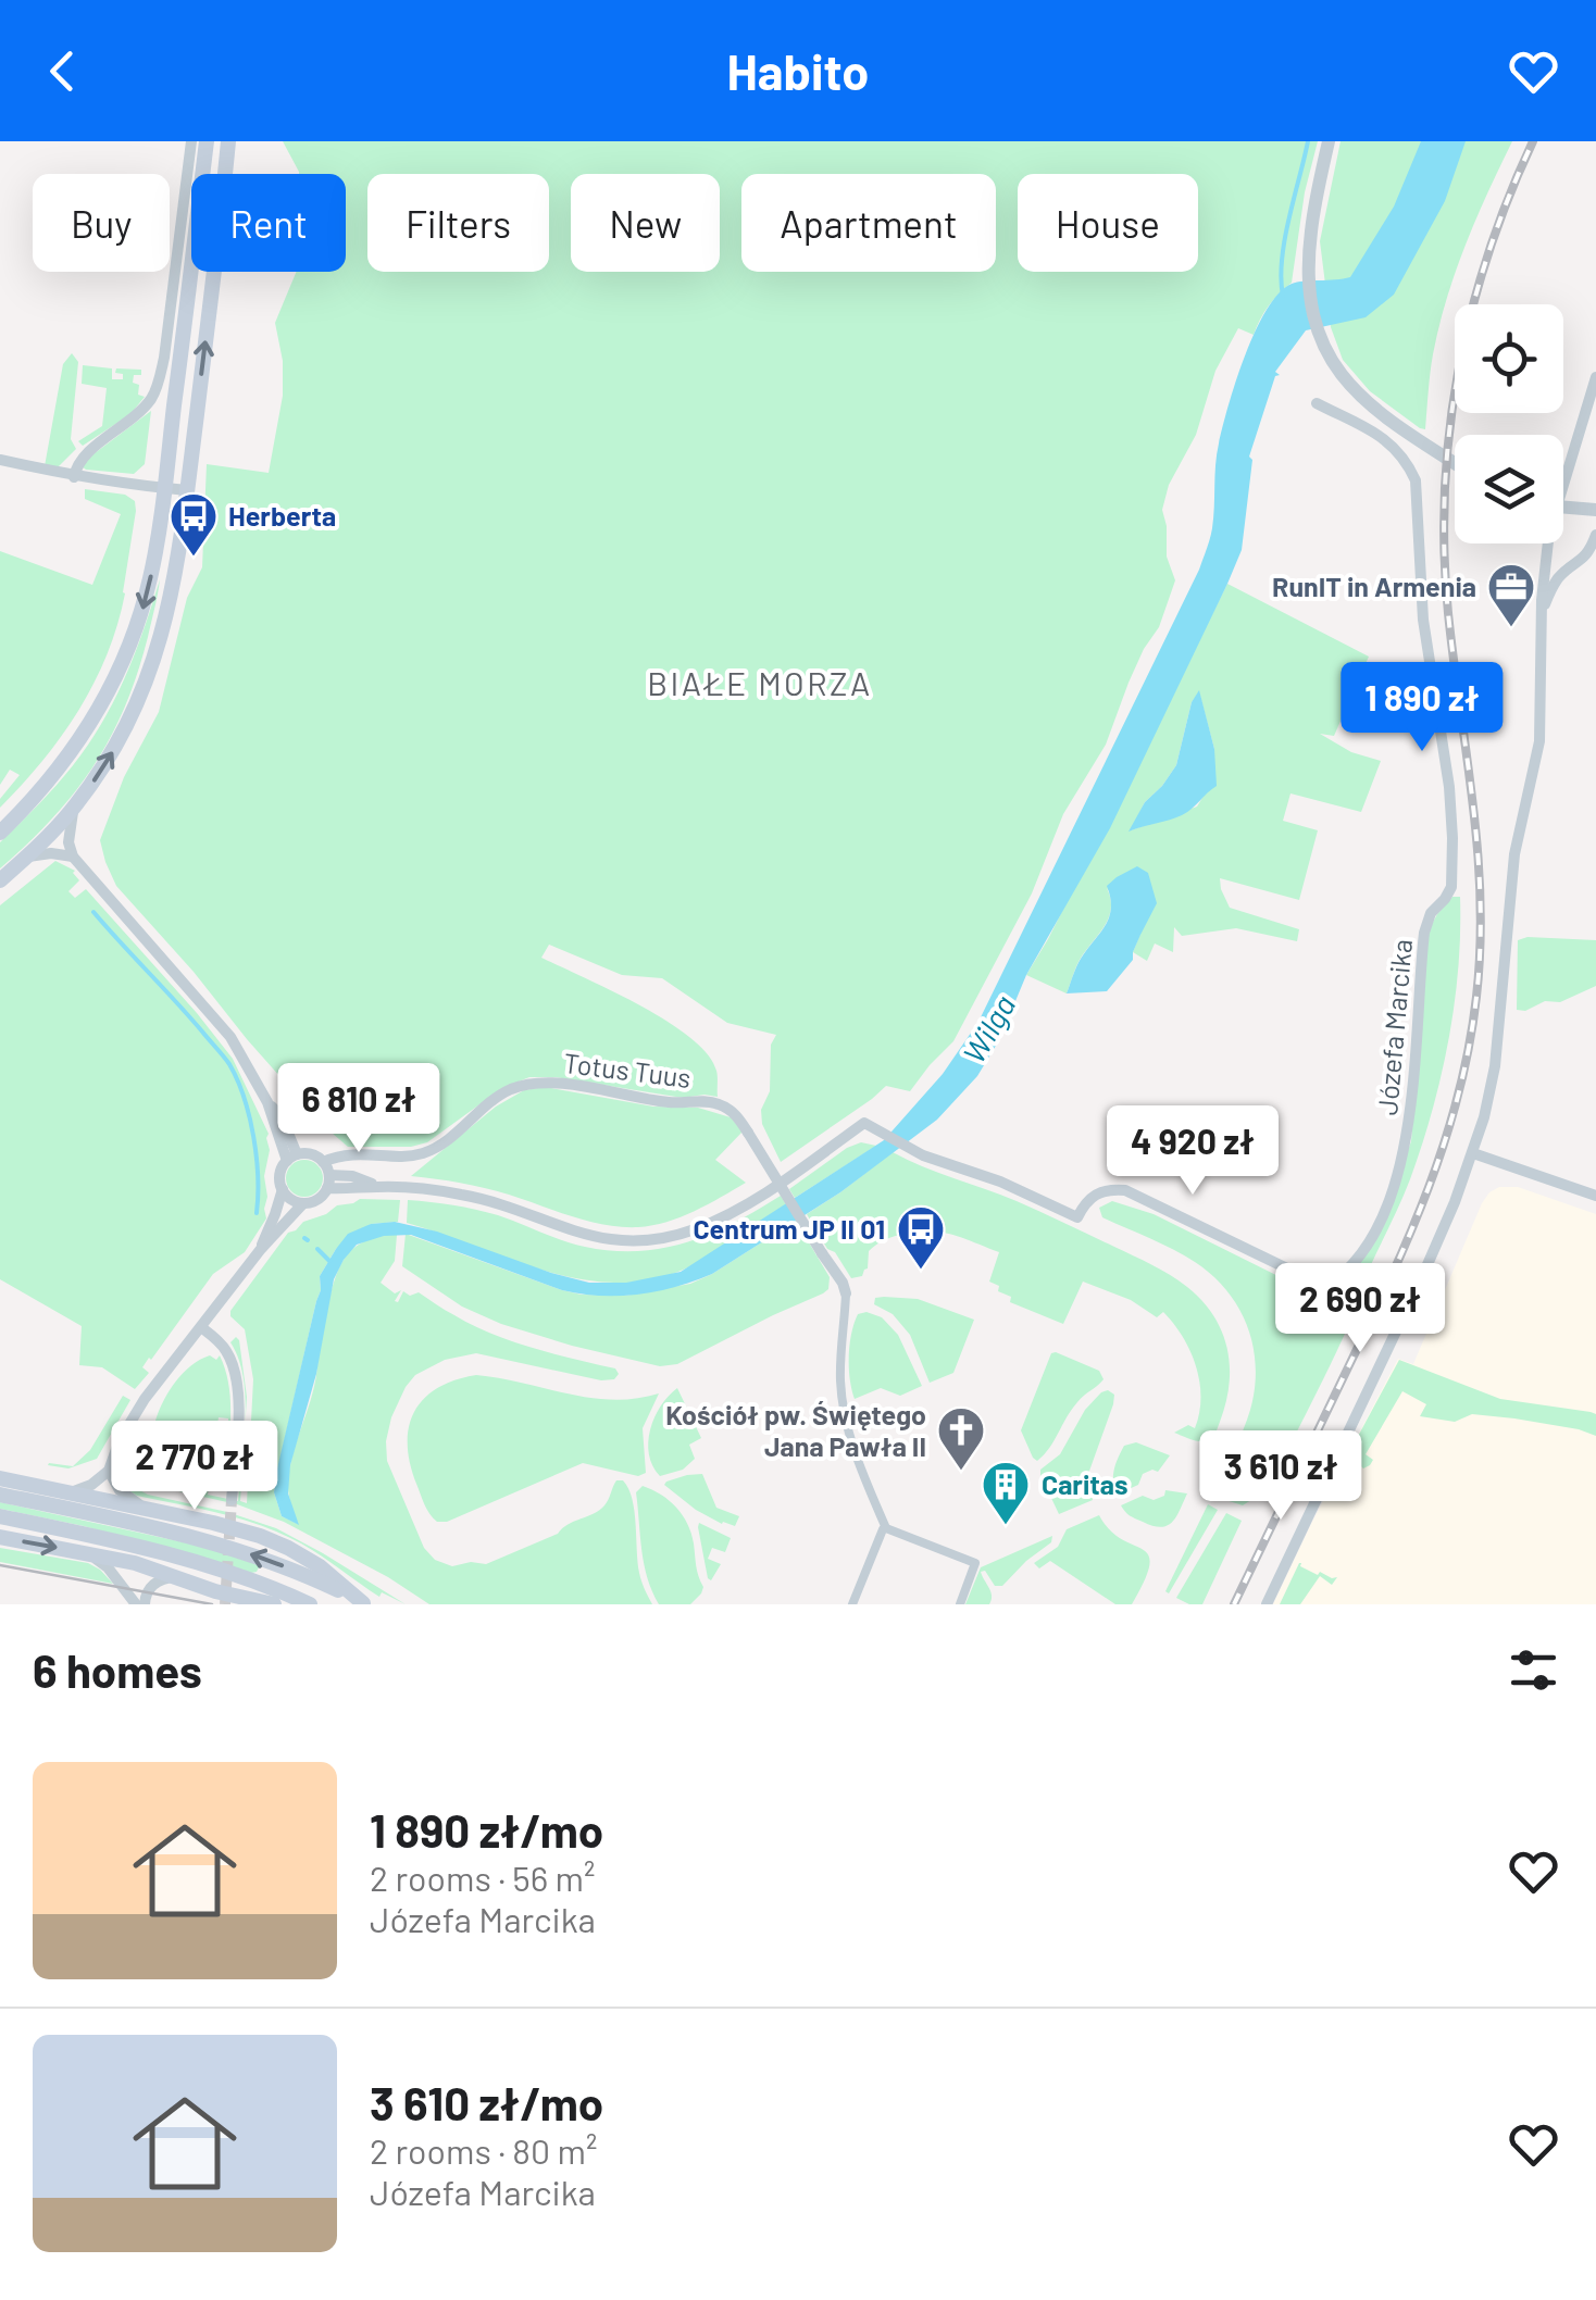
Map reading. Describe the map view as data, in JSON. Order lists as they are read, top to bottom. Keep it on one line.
{"streets":{"street":["Józefa Marcika","Totus Tuus"]},"crossings":[["Józefa Marcika","Totus Tuus"]],"districts":["BIAŁE MORZA"],"water":["Wilga"],"places":{"bus stop":["Herberta","Centrum JP II 01"],"office":["RunIT in Armenia"],"church":["Kościół pw. Świętego Jana Pawła II"],"building":["Caritas"]},"page":{"header":"Habito","chip":["Buy","Rent","Filters","New","Apartment","House"],"price":["1 890 zł","6 810 zł","4 920 zł","2 690 zł","2 770 zł","3 610 zł"],"heading":"6 homes","list":[{"name":"1 890 zł/mo","note":"2 rooms · 56 m² · Józefa Marcika"},{"name":"3 610 zł/mo","note":"2 rooms · 80 m² · Józefa Marcika"}]}}
